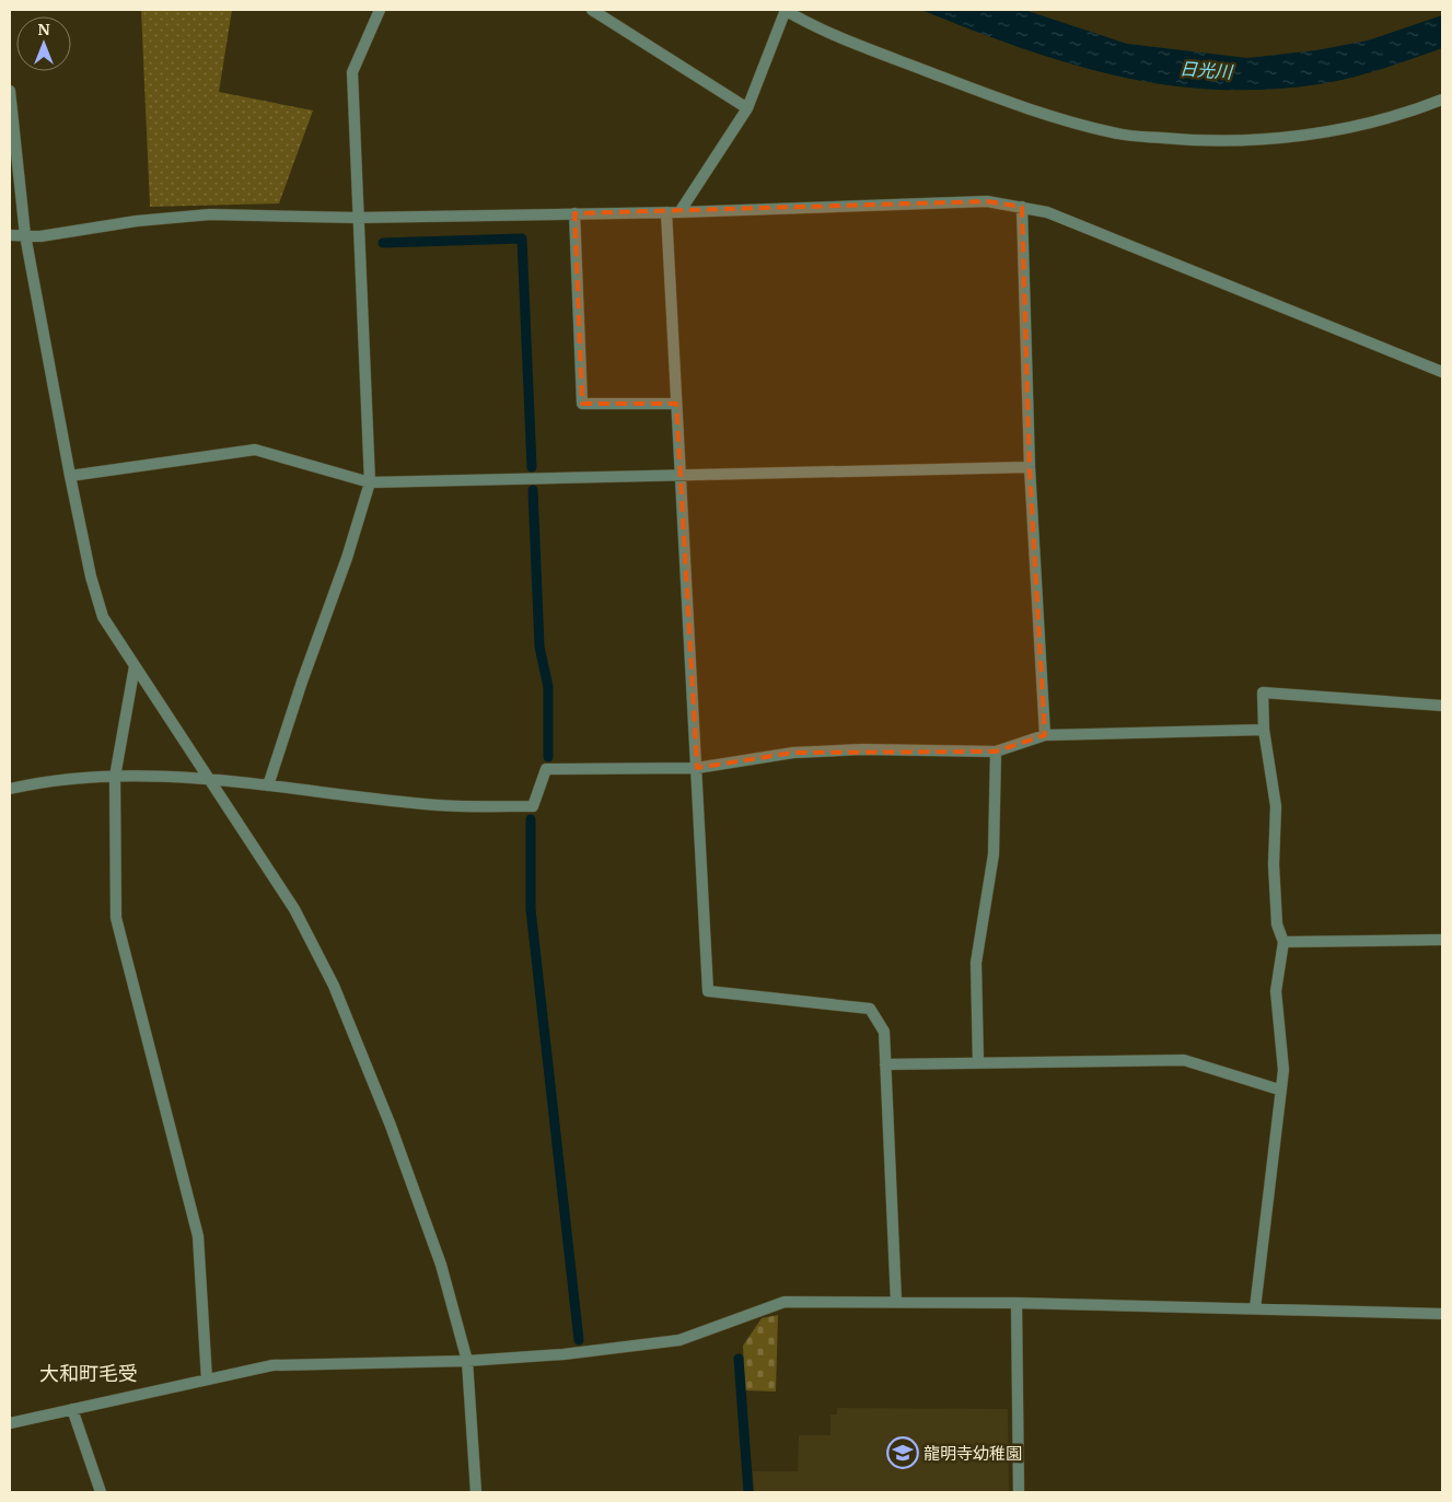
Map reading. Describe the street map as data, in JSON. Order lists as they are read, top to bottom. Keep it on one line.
{"districts":["大和町毛受"],"water":["日光川"],"places":{"school or university":["龍明寺幼稚園"]},"north":"top"}
